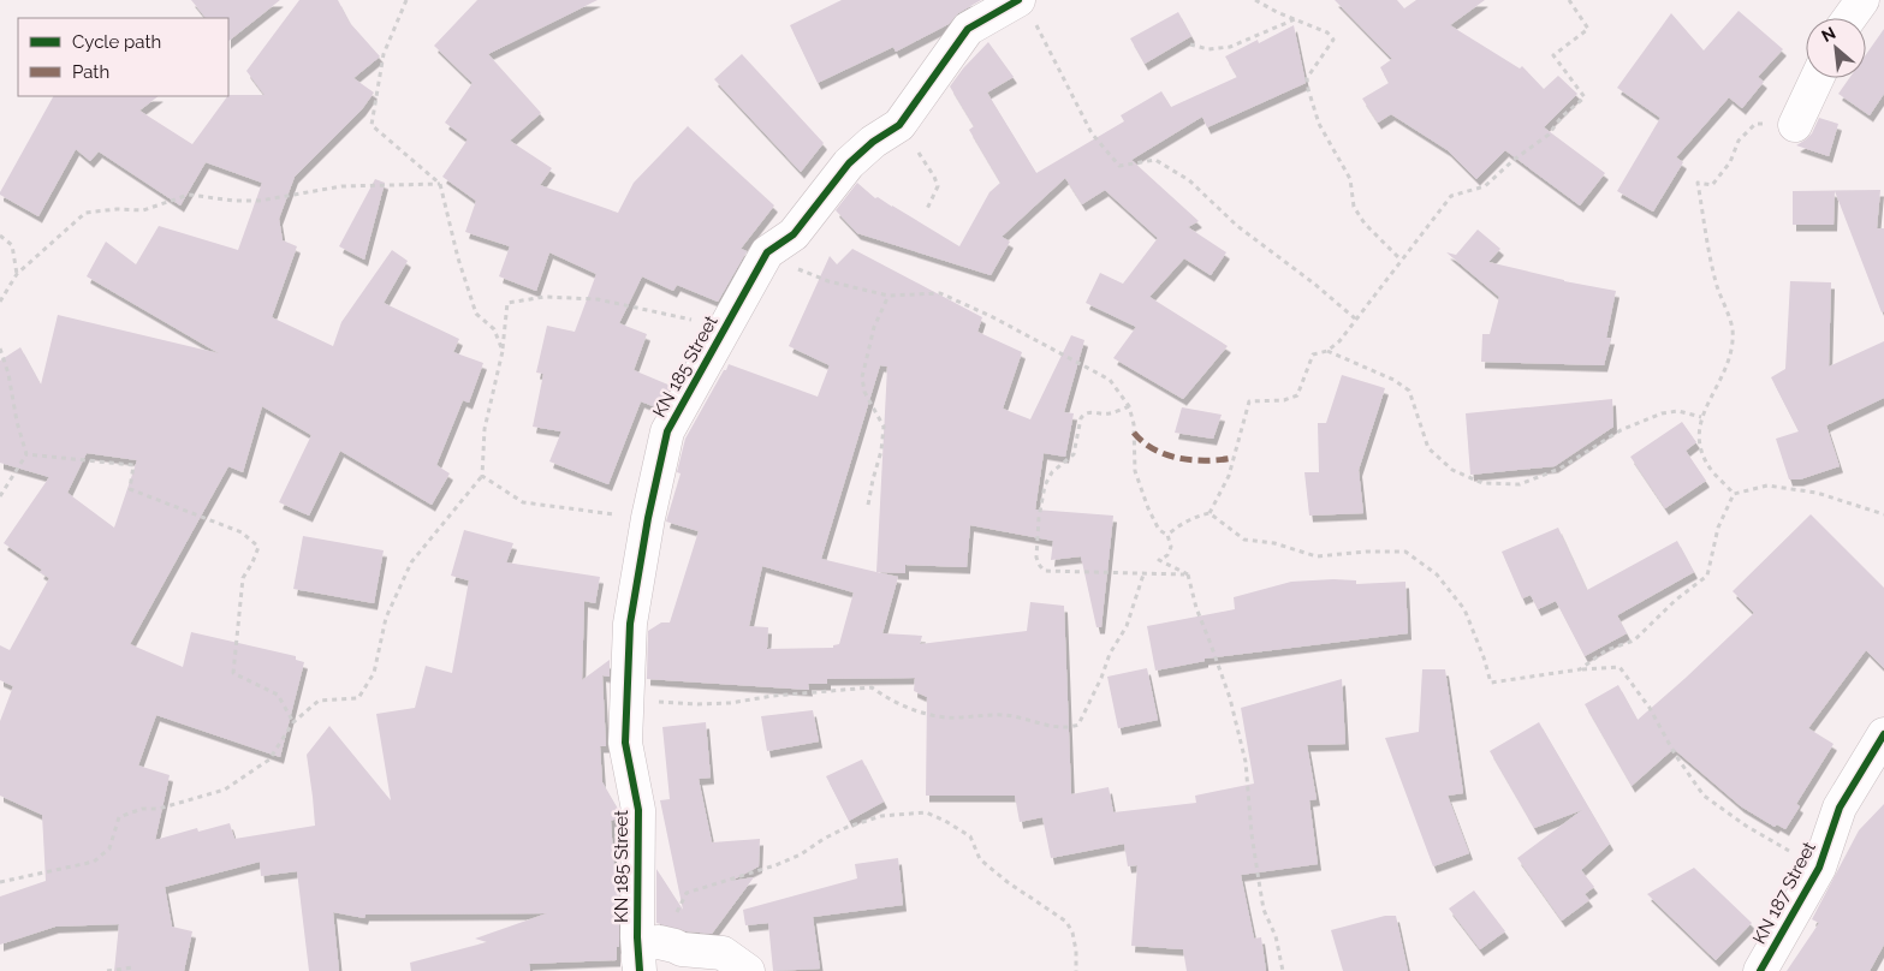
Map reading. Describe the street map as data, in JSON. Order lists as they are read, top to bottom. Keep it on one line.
{"streets":{"street":["KN 185 Street","KN 187 Street"]},"legend":["Cycle path","Path"],"north":"top left"}
